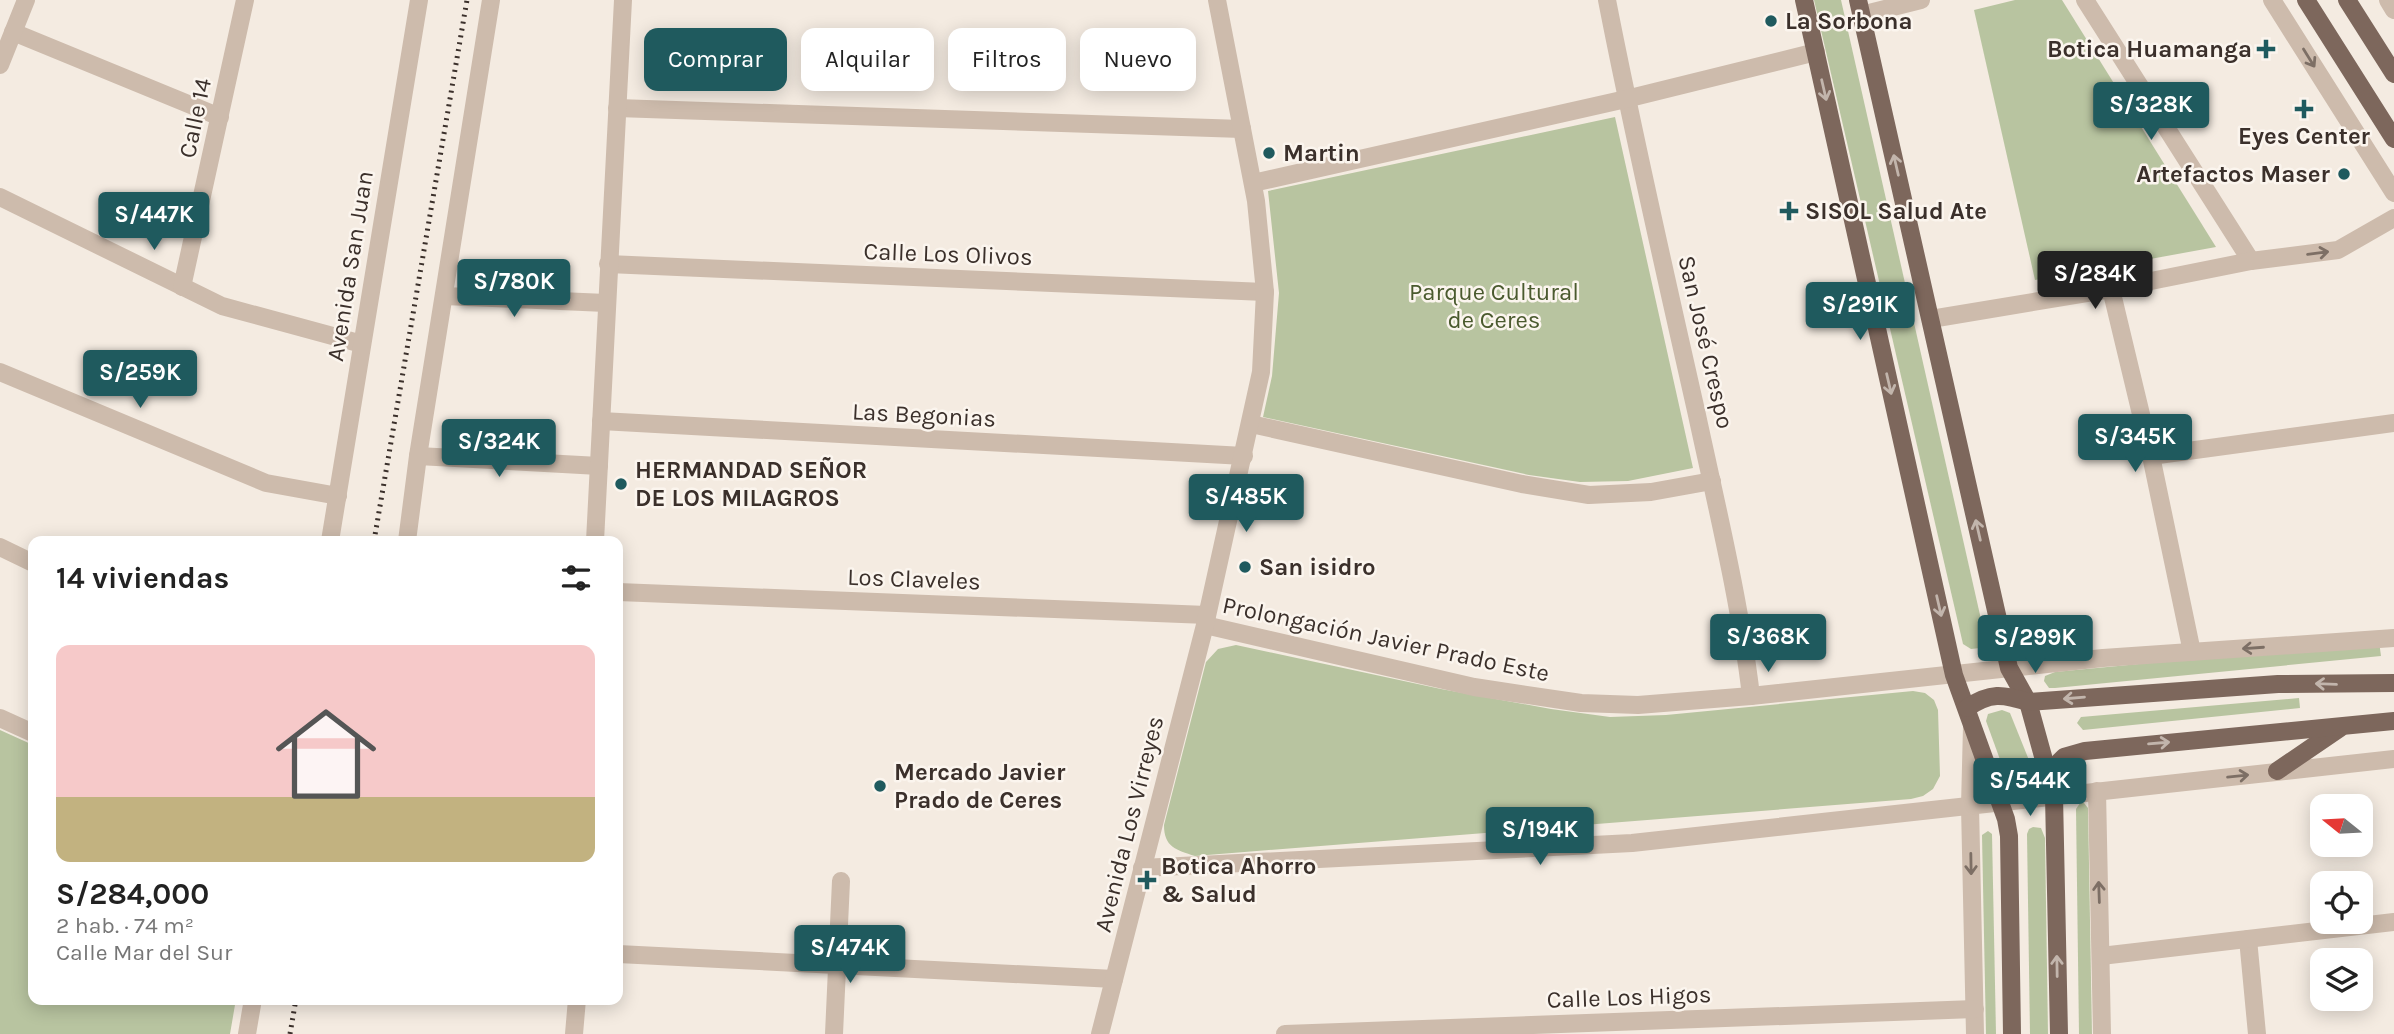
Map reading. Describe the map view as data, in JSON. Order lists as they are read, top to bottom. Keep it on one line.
{"streets":{"street":["Calle 14","Calle Los Olivos","Avenida San Juan","San José Crespo","Las Begonias","Los Claveles","Prolongación Javier Prado Este","Avenida Los Virreyes","Calle Los Higos"]},"crossings":[["Calle Los Olivos","Avenida Los Virreyes"],["San José Crespo","Prolongación Javier Prado Este"],["Las Begonias","Avenida Los Virreyes"],["Los Claveles","Prolongación Javier Prado Este"],["Los Claveles","Avenida Los Virreyes"],["Prolongación Javier Prado Este","Avenida Los Virreyes"]],"parks":["Parque Cultural de Ceres"],"places":{"other":["La Sorbona","Martin","Artefactos Maser","HERMANDAD SEÑOR DE LOS MILAGROS","San isidro","Mercado Javier Prado de Ceres"],"health":["Botica Huamanga","Eyes Center","SISOL Salud Ate","Botica Ahorro & Salud"]},"north":"left","page":{"chip":["Comprar","Alquilar","Filtros","Nuevo"],"price":["S/328K","S/447K","S/284K","S/780K","S/291K","S/259K","S/345K","S/324K","S/485K","S/368K","S/299K","S/544K","S/194K","S/474K"],"heading":"14 viviendas","list":[{"name":"S/284,000","note":"2 hab. · 74 m² · Calle Mar del Sur"}]}}
